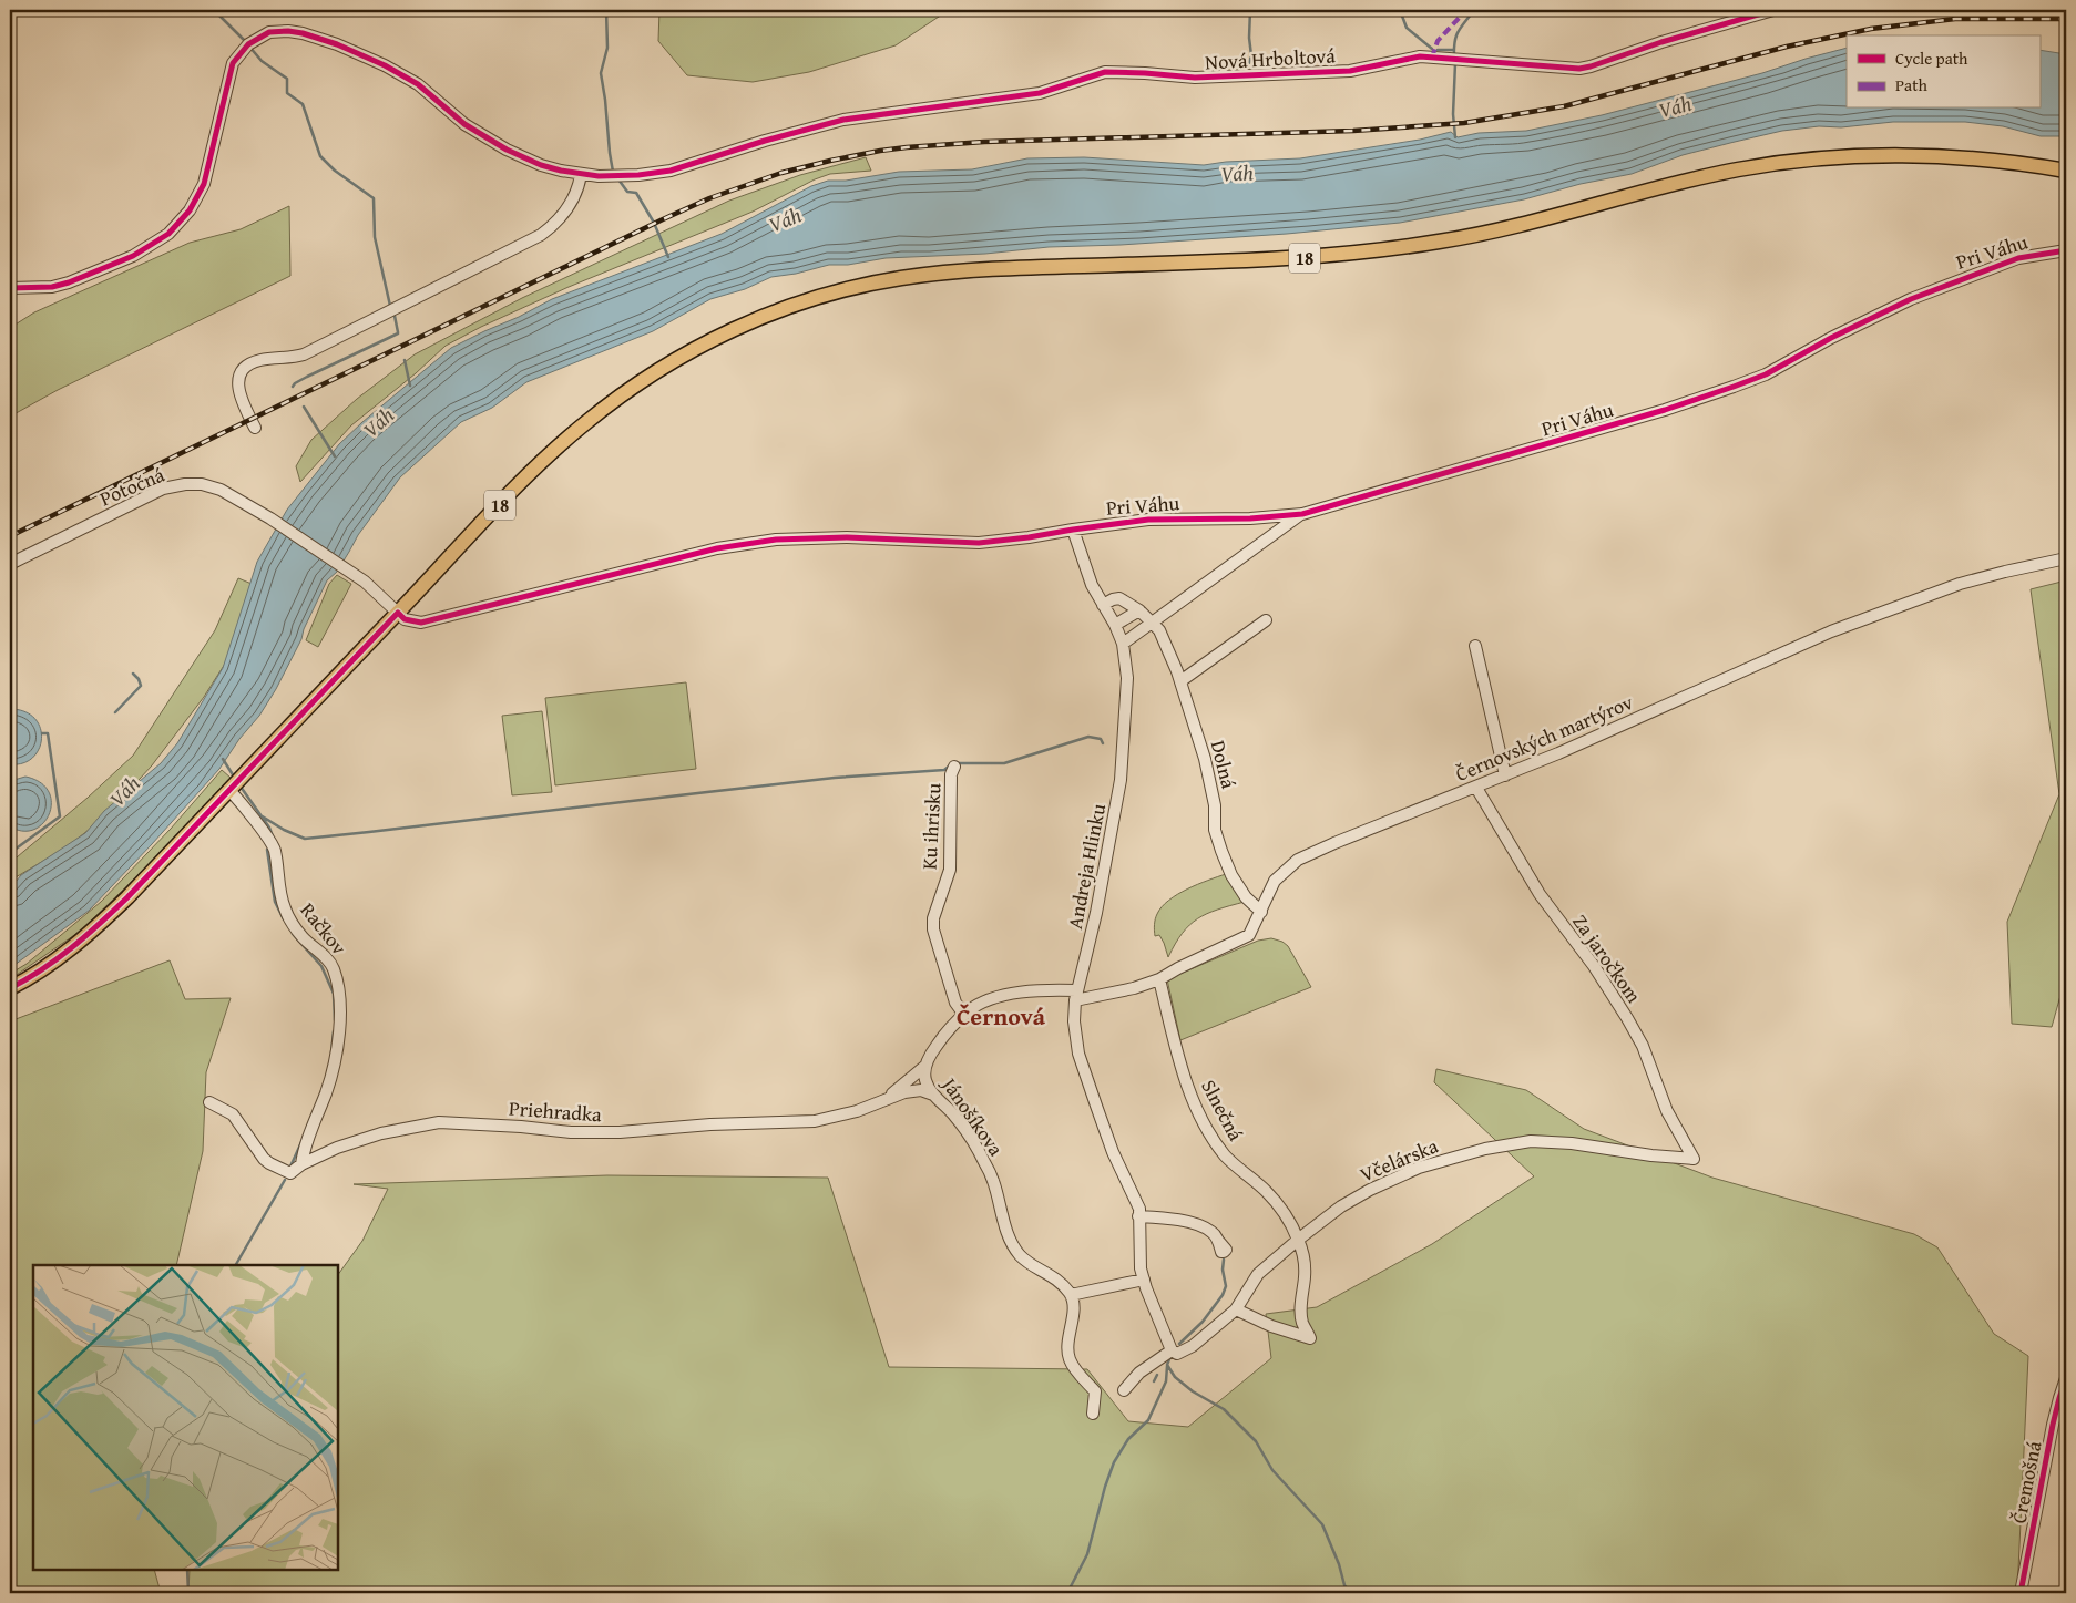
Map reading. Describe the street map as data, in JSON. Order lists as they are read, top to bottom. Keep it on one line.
{"streets":{"main road":["18"],"street":["Nová Hrboltová","Pri Váhu","Potočná","Černovských martýrov","Dolná","Ku ihrisku","Andreja Hlinku","Račkov","Za jaročkom","Slnečná","Priehradka","Jánošíkova","Včelárska","Čremošná"]},"crossings":[["Pri Váhu","18"],["Pri Váhu","Potočná"],["Pri Váhu","Andreja Hlinku"],["18","Potočná"],["18","Račkov"],["Černovských martýrov","Dolná"],["Černovských martýrov","Andreja Hlinku"],["Černovských martýrov","Za jaročkom"],["Černovských martýrov","Slnečná"],["Černovských martýrov","Jánošíkova"],["Dolná","Andreja Hlinku"],["Ku ihrisku","Jánošíkova"],["Andreja Hlinku","Jánošíkova"],["Račkov","Priehradka"],["Za jaročkom","Včelárska"],["Slnečná","Včelárska"],["Priehradka","Jánošíkova"]],"districts":["Černová"],"water":["Váh"],"legend":["Cycle path","Path"]}
